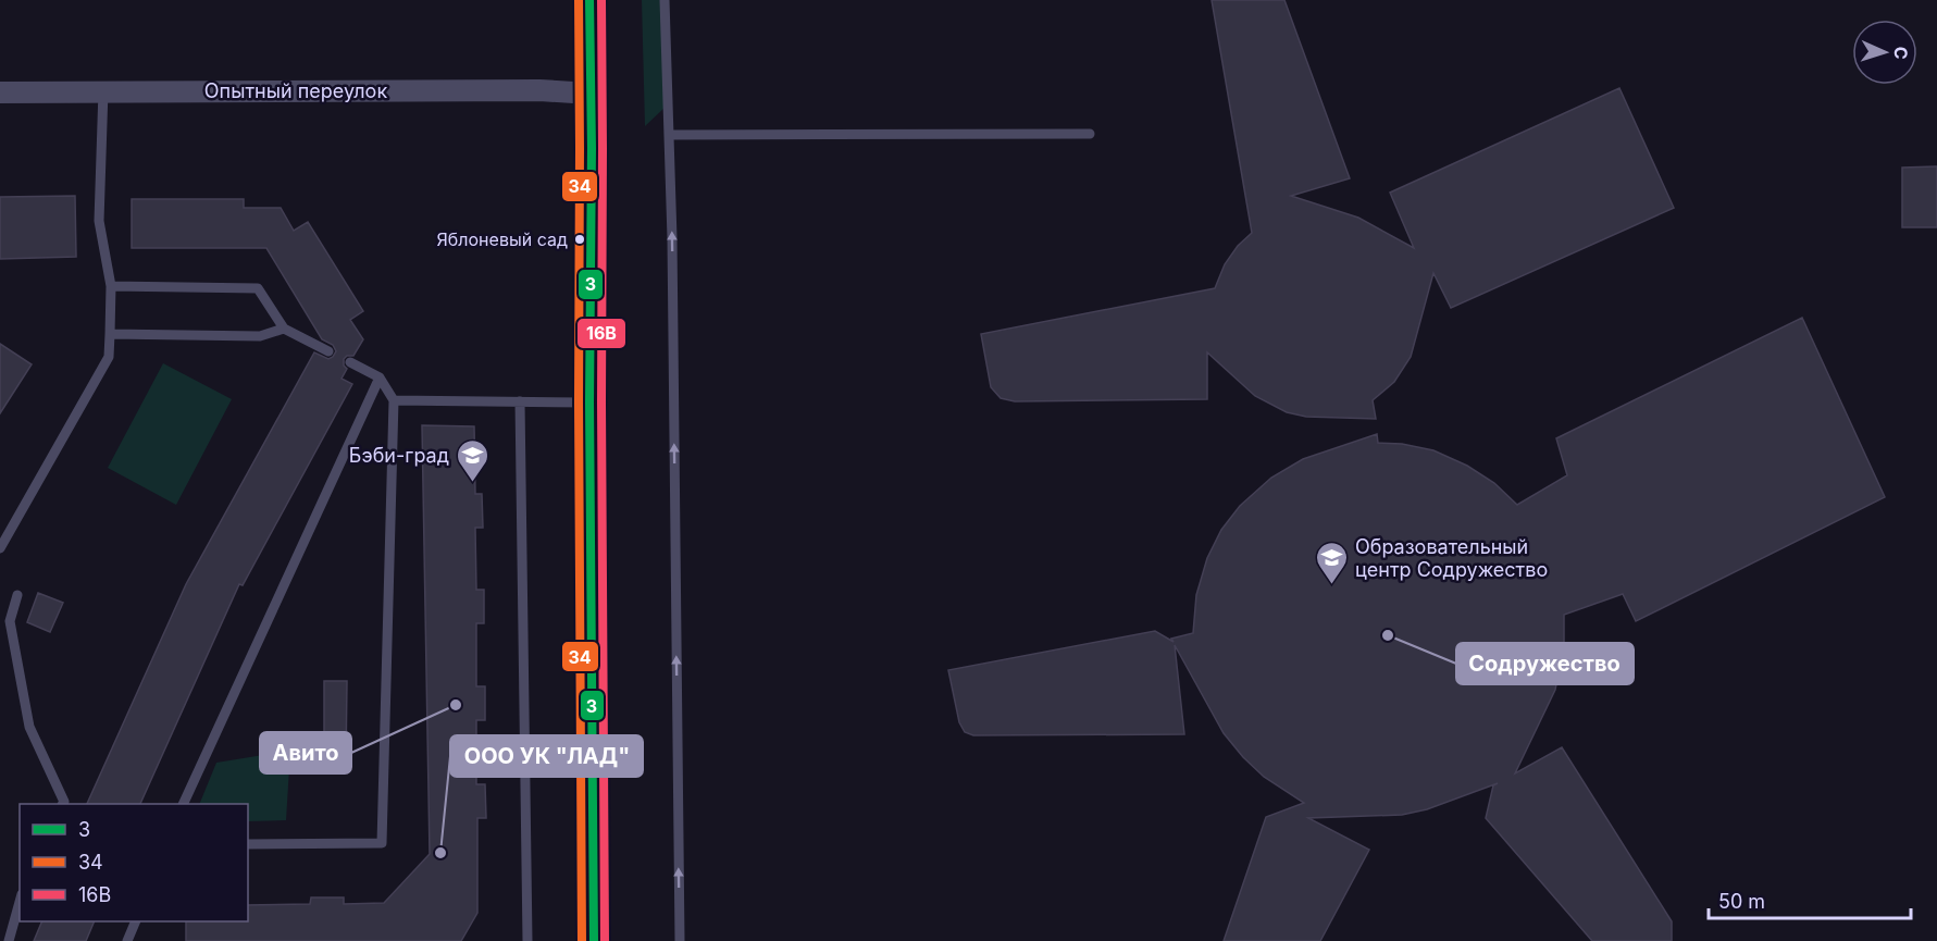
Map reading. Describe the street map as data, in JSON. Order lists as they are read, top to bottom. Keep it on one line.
{"streets":{"street":["Опытный переулок"]},"places":{"other":["Яблоневый сад","Содружество","Авито","ООО УК \"ЛАД\""],"school or university":["Бэби-град","Образовательный центр Содружество"]},"lines":["transit line 3","transit line 34","transit line 16В"],"legend":["3","34","16В"],"scale_bar":"50 m","north":"right"}
